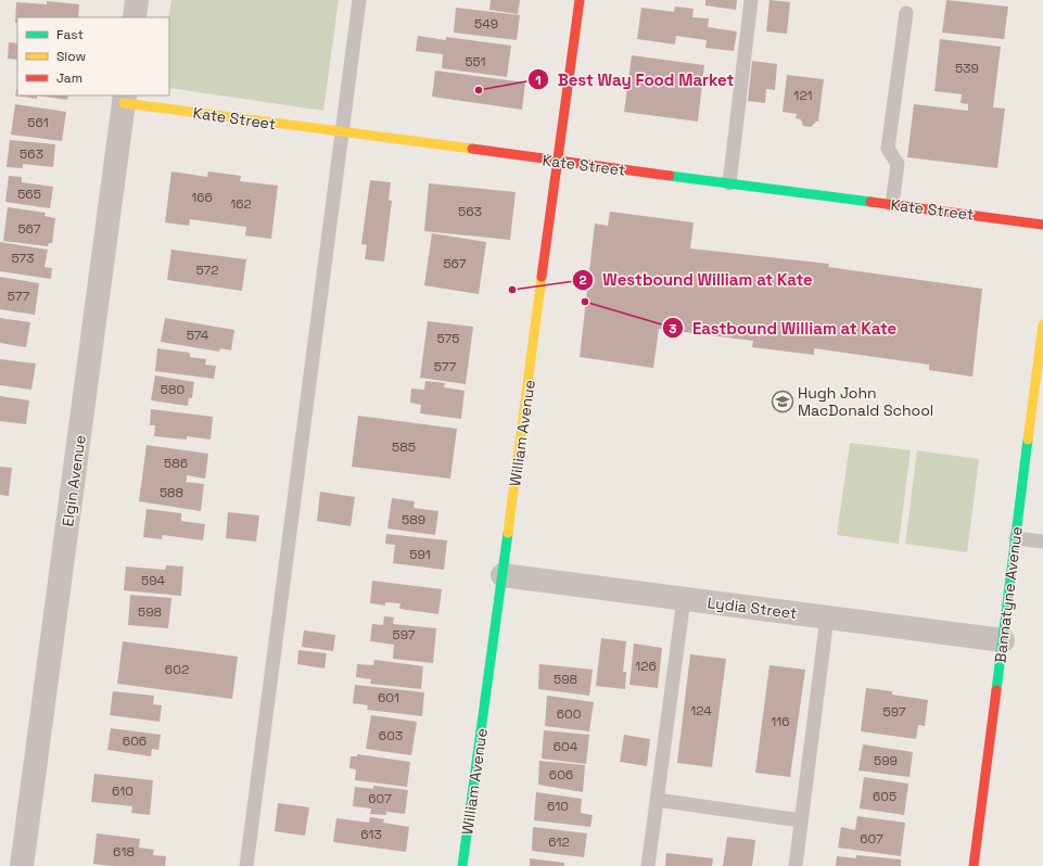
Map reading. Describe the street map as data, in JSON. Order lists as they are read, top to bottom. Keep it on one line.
{"streets":{"street":["Kate Street","William Avenue","Elgin Avenue","Bannatyne Avenue","Lydia Street"]},"crossings":[["Kate Street","William Avenue"],["Kate Street","Elgin Avenue"],["William Avenue","Lydia Street"],["Bannatyne Avenue","Lydia Street"]],"places":{"other":["Best Way Food Market","Westbound William at Kate","Eastbound William at Kate"],"school or university":["Hugh John MacDonald School"]},"house_numbers":["549","551","539","121","561","563","565","166","162","563","567","573","567","572","577","574","575","577","580","585","586","588","589","591","594","598","597","126","602","598","601","124","597","600","116","603","606","604","599","606","610","605","607","610","613","607","612","618"],"legend":["Fast","Slow","Jam"]}
